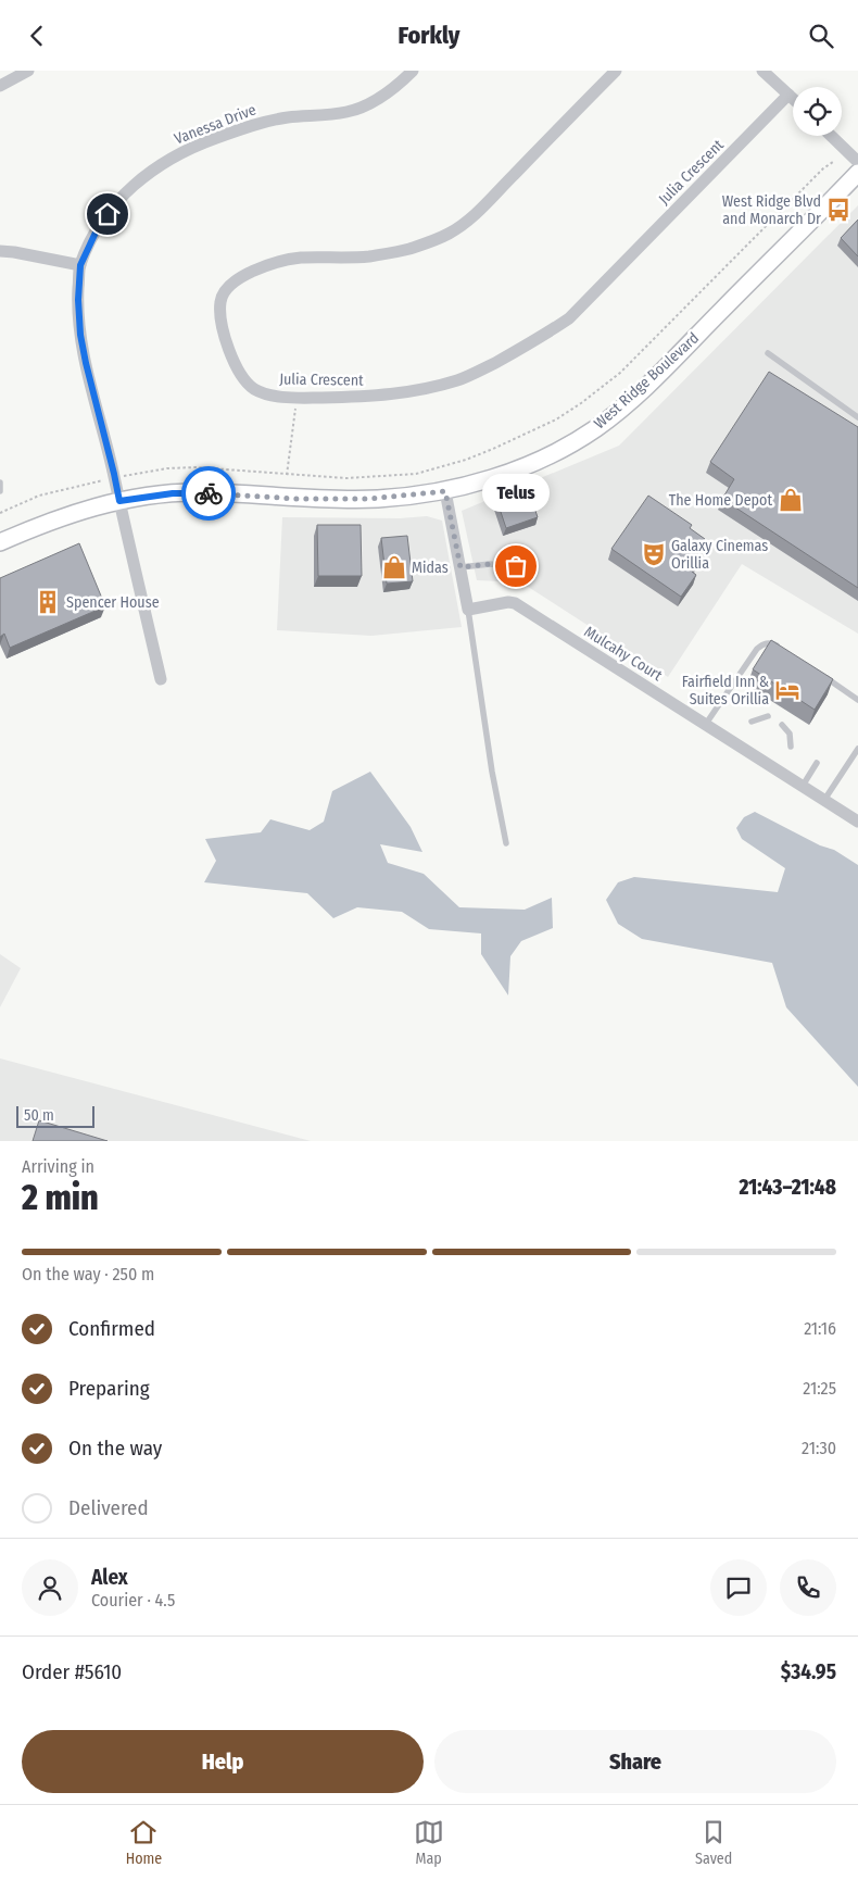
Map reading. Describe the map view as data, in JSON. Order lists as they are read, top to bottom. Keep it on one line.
{"streets":{"street":["Vanessa Drive","Julia Crescent","West Ridge Boulevard","Mulcahy Court"]},"crossings":[["Vanessa Drive","West Ridge Boulevard"]],"places":{"bus stop":["West Ridge Blvd and Monarch Dr"],"shop":["The Home Depot","Midas"],"theatre":["Galaxy Cinemas Orillia"],"other":["Telus"],"building":["Spencer House"],"hotel":["Fairfield Inn & Suites Orillia"]},"scale_bar":"50 m","page":{"header":"Forkly","bubble":"Telus","scale":"50 m","heading":["2 min","Arriving in","21:43–21:48"],"panel":["Alex","Courier · 4.5","Order #5610","$34.95"],"bar":"On the way · 250 m","list":[["Confirmed","21:16"],["Preparing","21:25"],["On the way","21:30"],"Delivered"],"buttons":["Help","Share"],"tabs":["Home","Map","Saved"]}}
